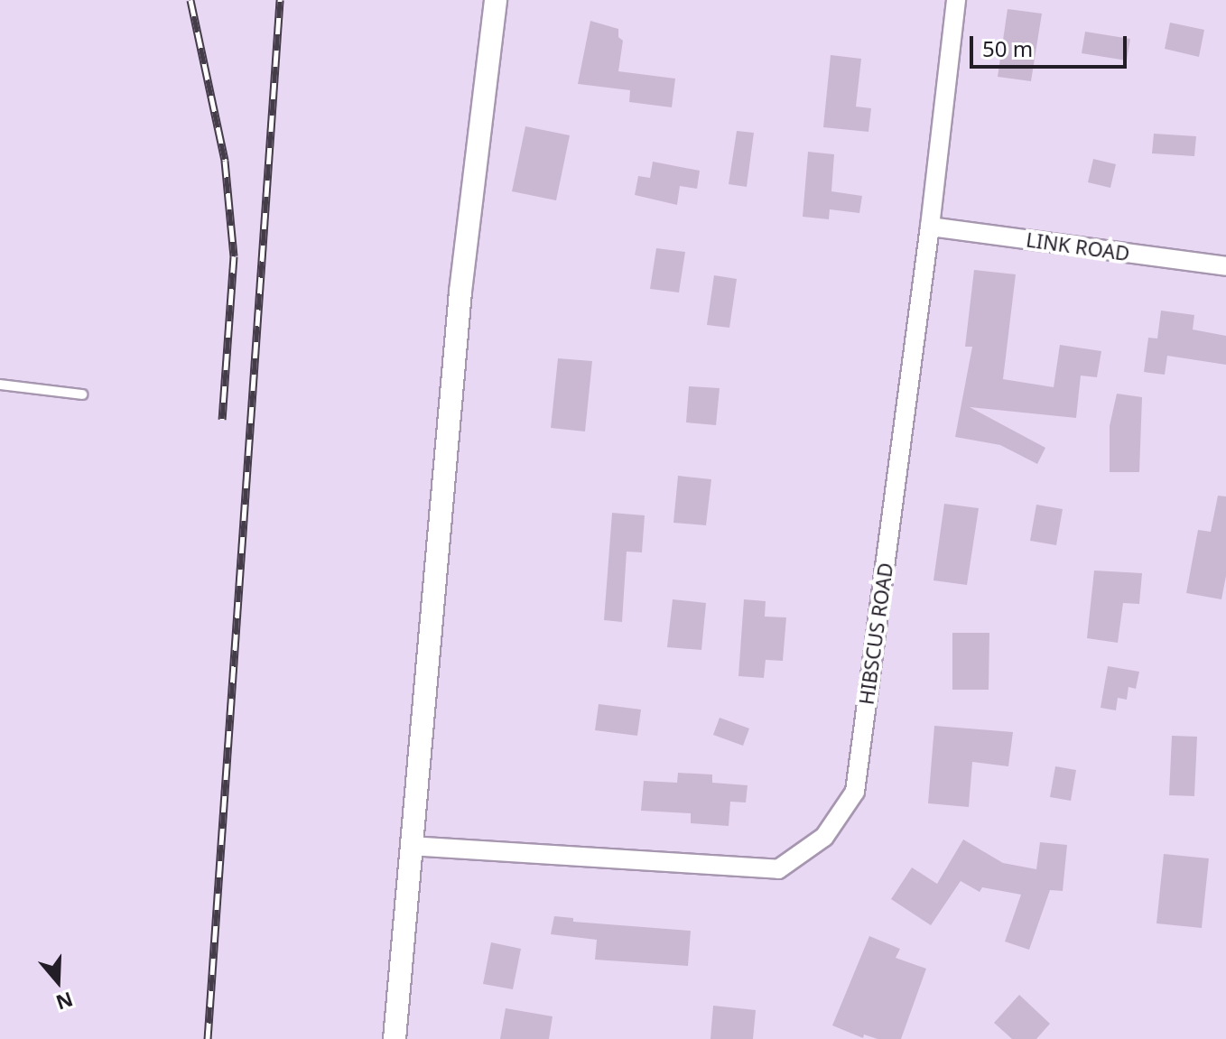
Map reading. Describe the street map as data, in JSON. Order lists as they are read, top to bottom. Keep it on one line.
{"streets":{"street":["LINK ROAD","HIBSCUS ROAD"]},"crossings":[["LINK ROAD","HIBSCUS ROAD"]],"scale_bar":"50 m","north":"bottom"}
